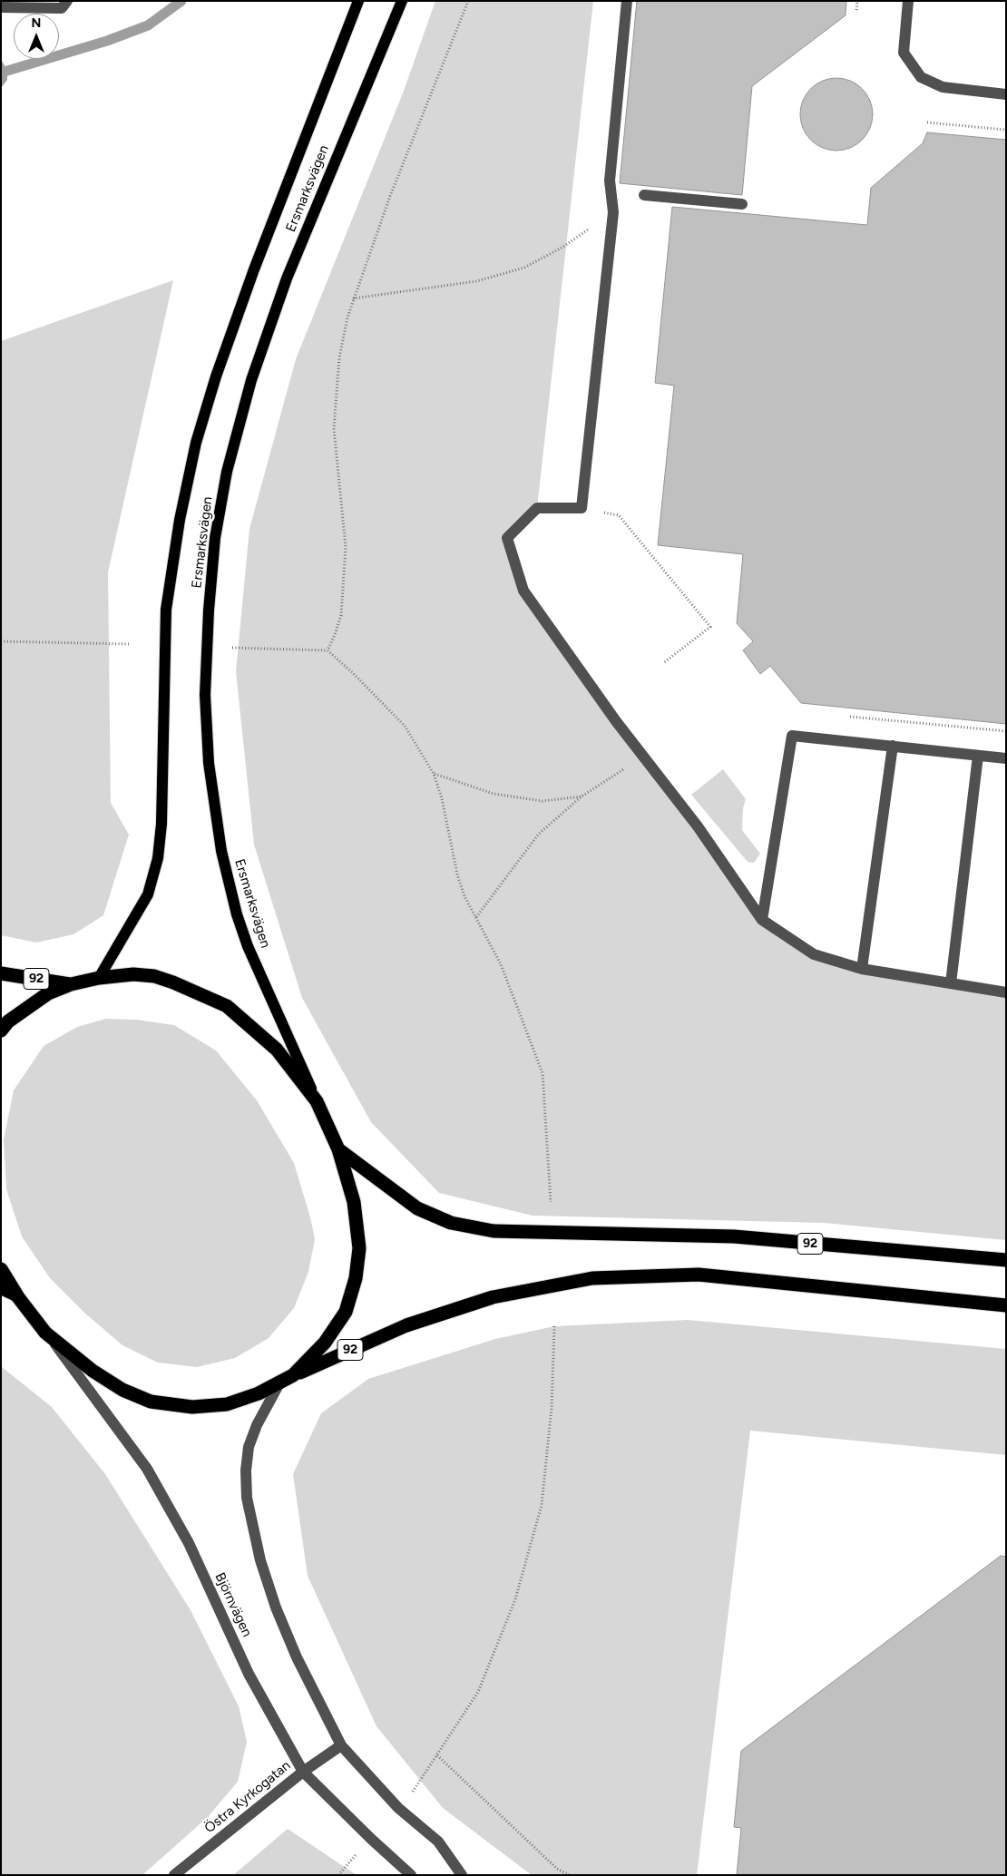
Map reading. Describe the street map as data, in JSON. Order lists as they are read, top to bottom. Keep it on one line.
{"streets":{"highway":["92"],"main road":["Ersmarksvägen"],"street":["Björnvägen","Östra Kyrkogatan"]},"crossings":[["Björnvägen","Östra Kyrkogatan"]],"north":"top"}
